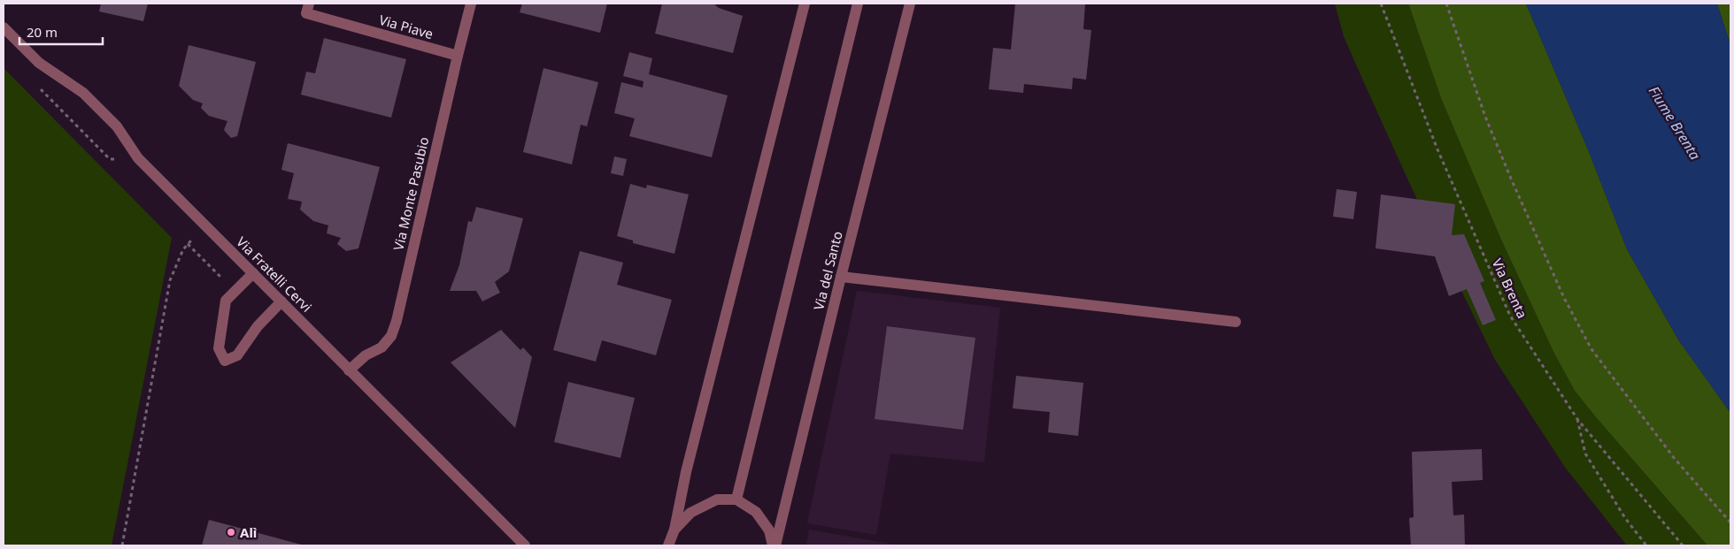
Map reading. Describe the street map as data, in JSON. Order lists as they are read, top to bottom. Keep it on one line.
{"streets":{"street":["Via Piave","Via Monte Pasubio","Via del Santo","Via Fratelli Cervi"],"path":["Via Brenta"]},"crossings":[["Via Piave","Via Monte Pasubio"],["Via Monte Pasubio","Via Fratelli Cervi"]],"water":["Fiume Brenta"],"places":["Alì"],"scale_bar":"20 m"}
